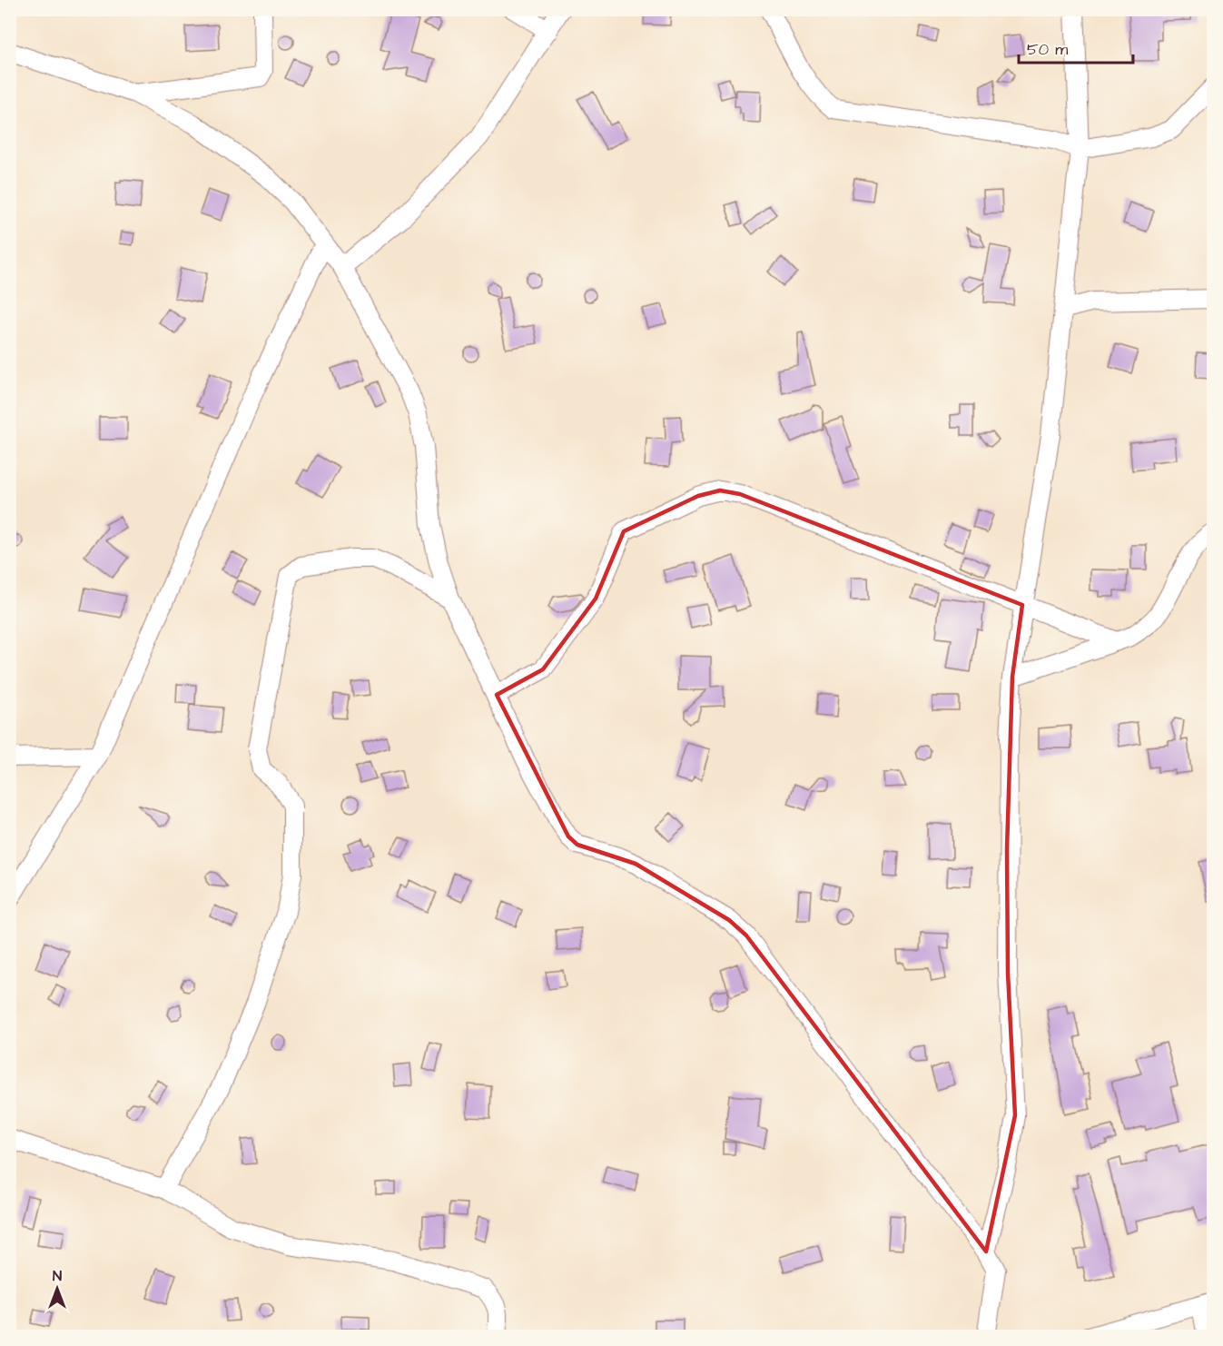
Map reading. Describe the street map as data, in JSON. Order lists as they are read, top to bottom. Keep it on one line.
{"scale_bar":"50 m","north":"top"}
